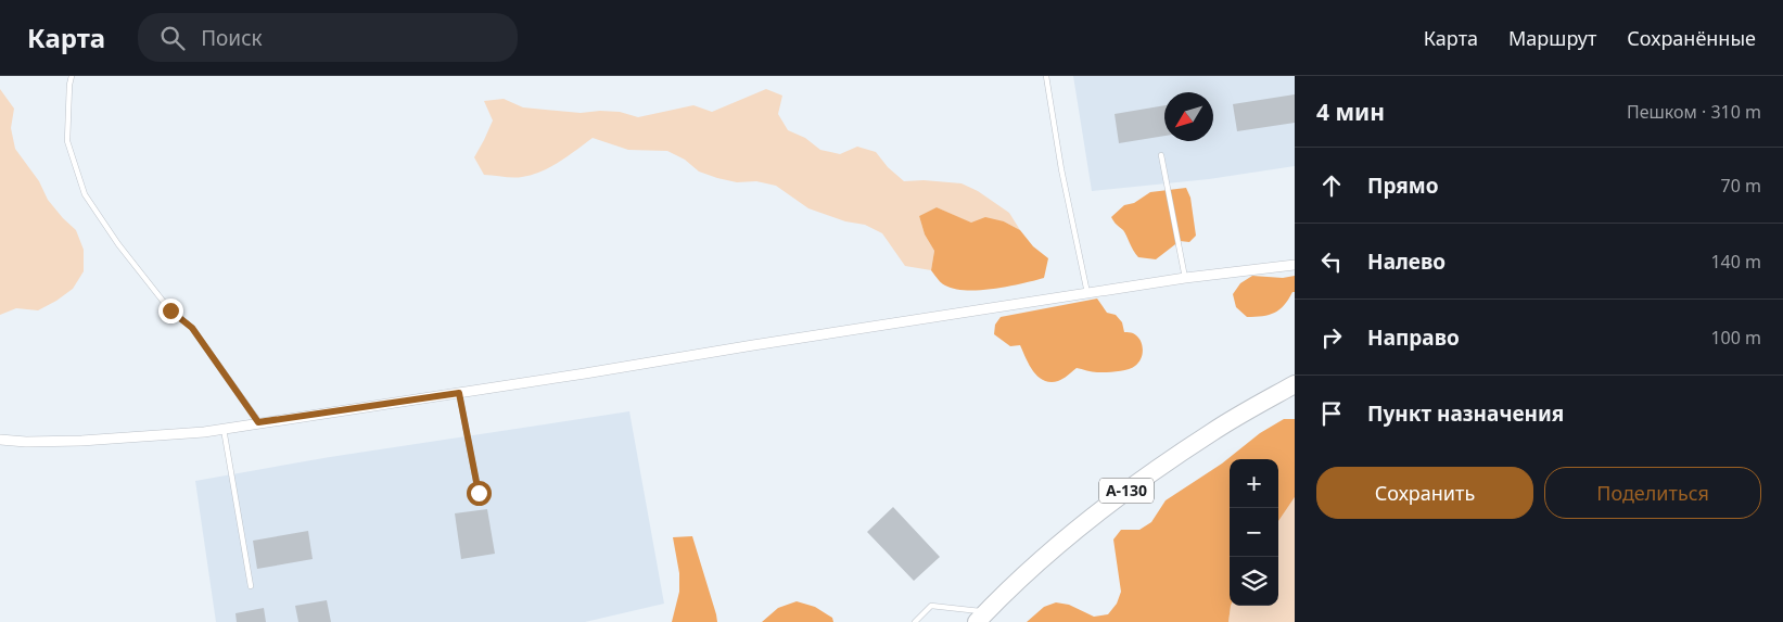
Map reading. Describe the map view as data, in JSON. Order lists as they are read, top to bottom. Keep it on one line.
{"streets":{"highway":["А-130"]},"north":"bottom left","page":{"header":"Карта","search":"Поиск","nav":["Карта","Маршрут","Сохранённые"],"heading":["4 мин","Пешком · 310 m"],"list":[["Прямо","70 m"],["Налево","140 m"],["Направо","100 m"],"Пункт назначения"],"buttons":["Сохранить","Поделиться"],"map_buttons":["+","−"]}}
